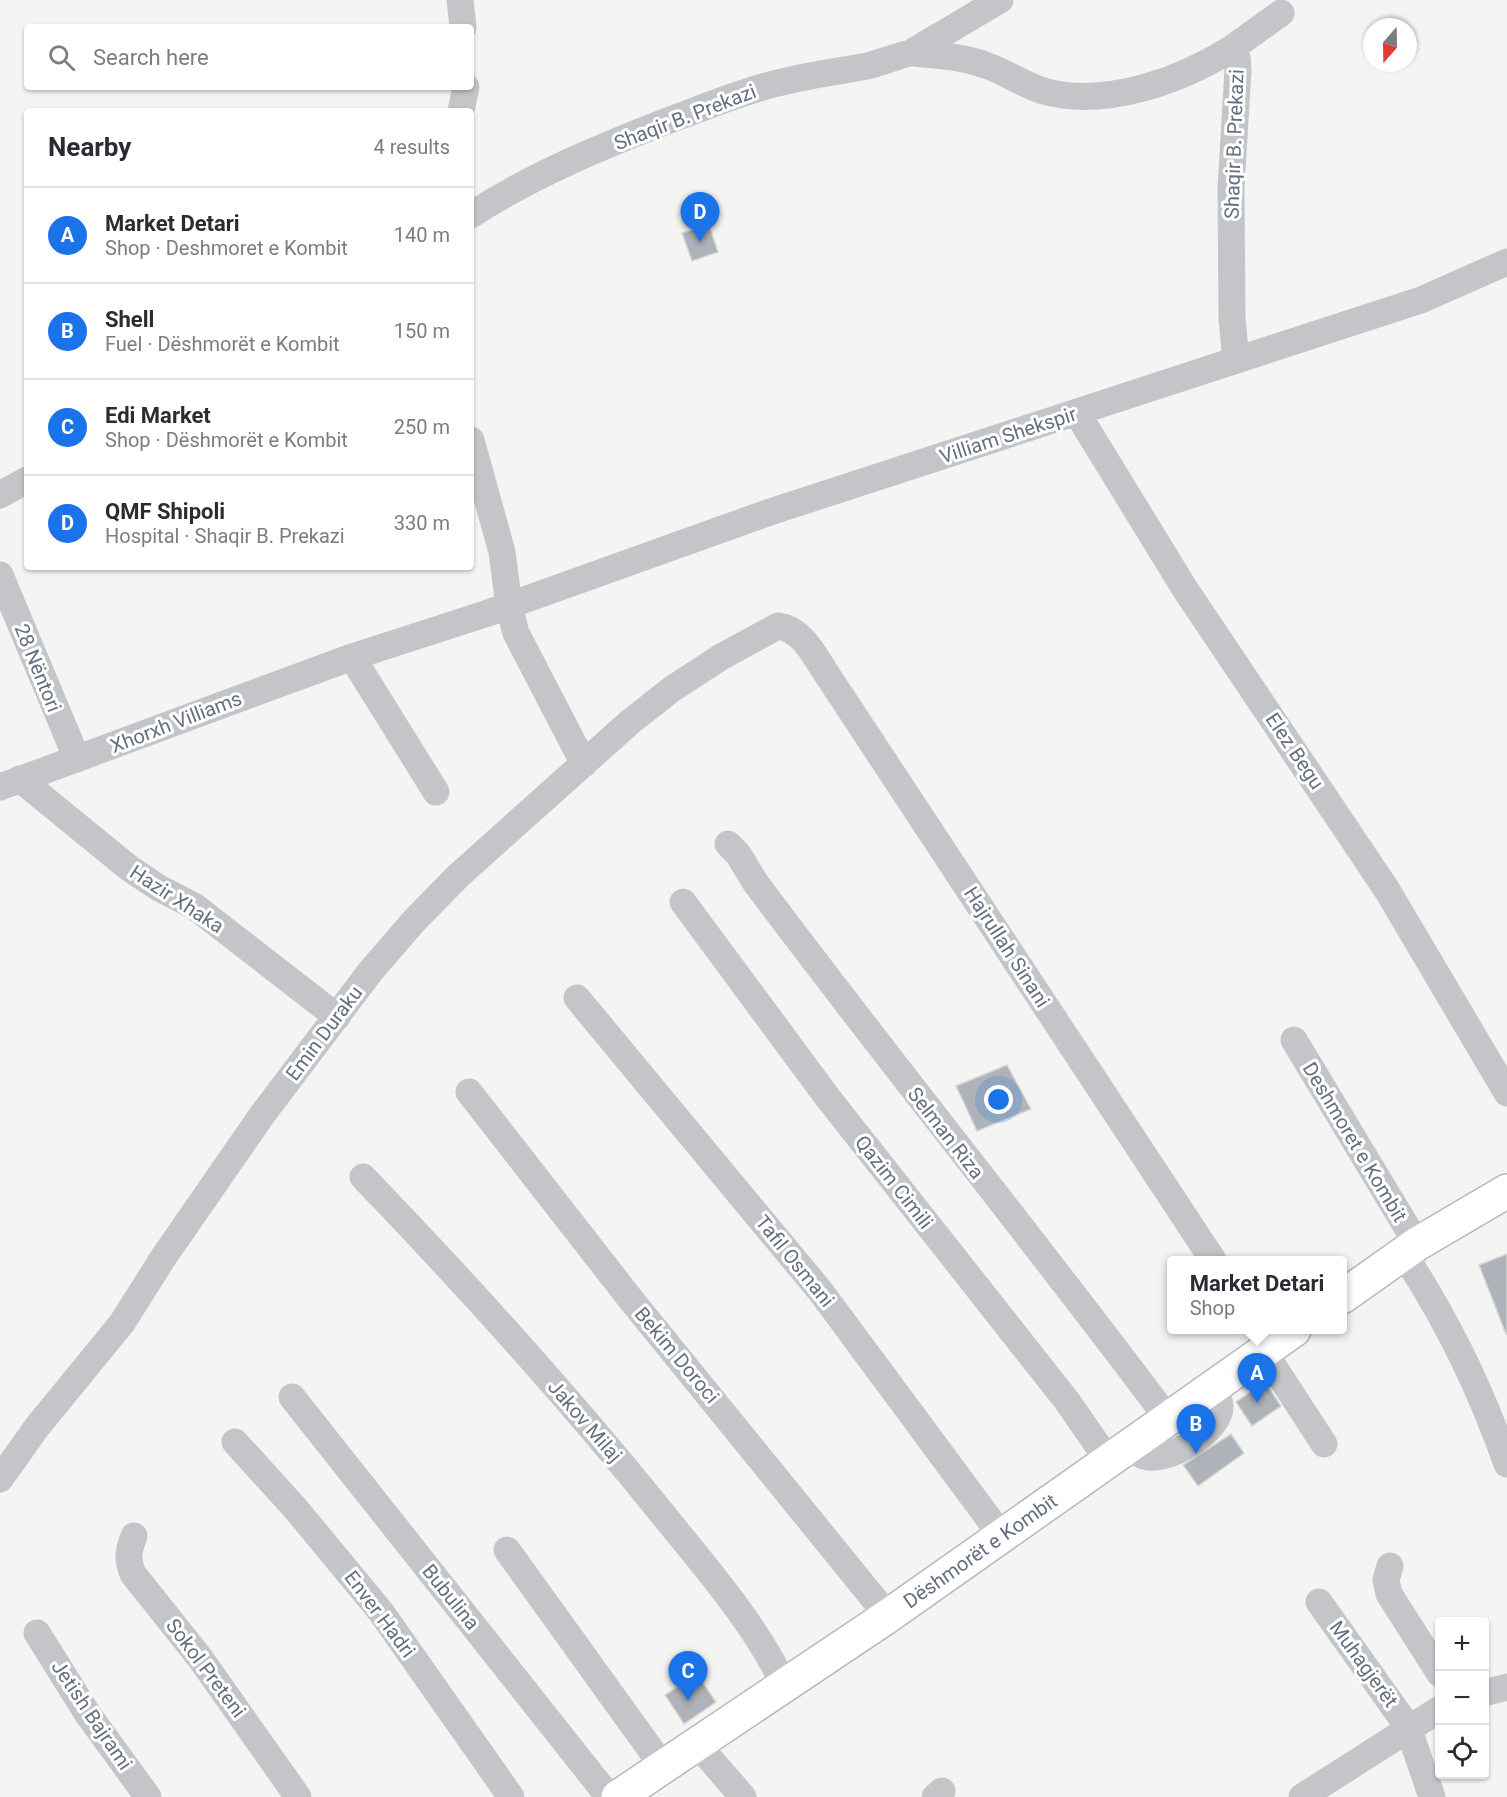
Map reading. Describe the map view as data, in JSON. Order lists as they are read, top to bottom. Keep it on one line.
{"streets":{"main road":["Dëshmorët e Kombit"],"street":["Shaqir B. Prekazi","Villiam Shekspir","28 Nëntori","Xhorxh Villiams","Elez Begu","Hazir Xhaka","Hajrullah Sinani","Emin Duraku","Selman Riza","Deshmoret e Kombit","Qazim Cimili","Tafil Osmani","Bekim Doroci","Jakov Milaj","Bubulina","Enver Hadri","Muhagjerët","Sokol Preteni","Jetish Bajrami"]},"crossings":[["Shaqir B. Prekazi","Villiam Shekspir"],["Villiam Shekspir","Xhorxh Villiams"],["Villiam Shekspir","Elez Begu"],["28 Nëntori","Xhorxh Villiams"],["Xhorxh Villiams","Hazir Xhaka"],["Hazir Xhaka","Emin Duraku"],["Hajrullah Sinani","Emin Duraku"],["Selman Riza","Dëshmorët e Kombit"],["Qazim Cimili","Dëshmorët e Kombit"],["Tafil Osmani","Dëshmorët e Kombit"],["Bekim Doroci","Dëshmorët e Kombit"],["Jakov Milaj","Dëshmorët e Kombit"]],"north":"bottom","page":{"search":"Search here","heading":["Nearby","4 results"],"list":[{"mark":"A","name":"Market Detari","note":"Shop · Deshmoret e Kombit","value":"140 m"},{"mark":"B","name":"Shell","note":"Fuel · Dëshmorët e Kombit","value":"150 m"},{"mark":"C","name":"Edi Market","note":"Shop · Dëshmorët e Kombit","value":"250 m"},{"mark":"D","name":"QMF Shipoli","note":"Hospital · Shaqir B. Prekazi","value":"330 m"}],"pins":["D","A","B","C"],"popup":["Market Detari","Shop"],"map_buttons":["+","−"]}}
